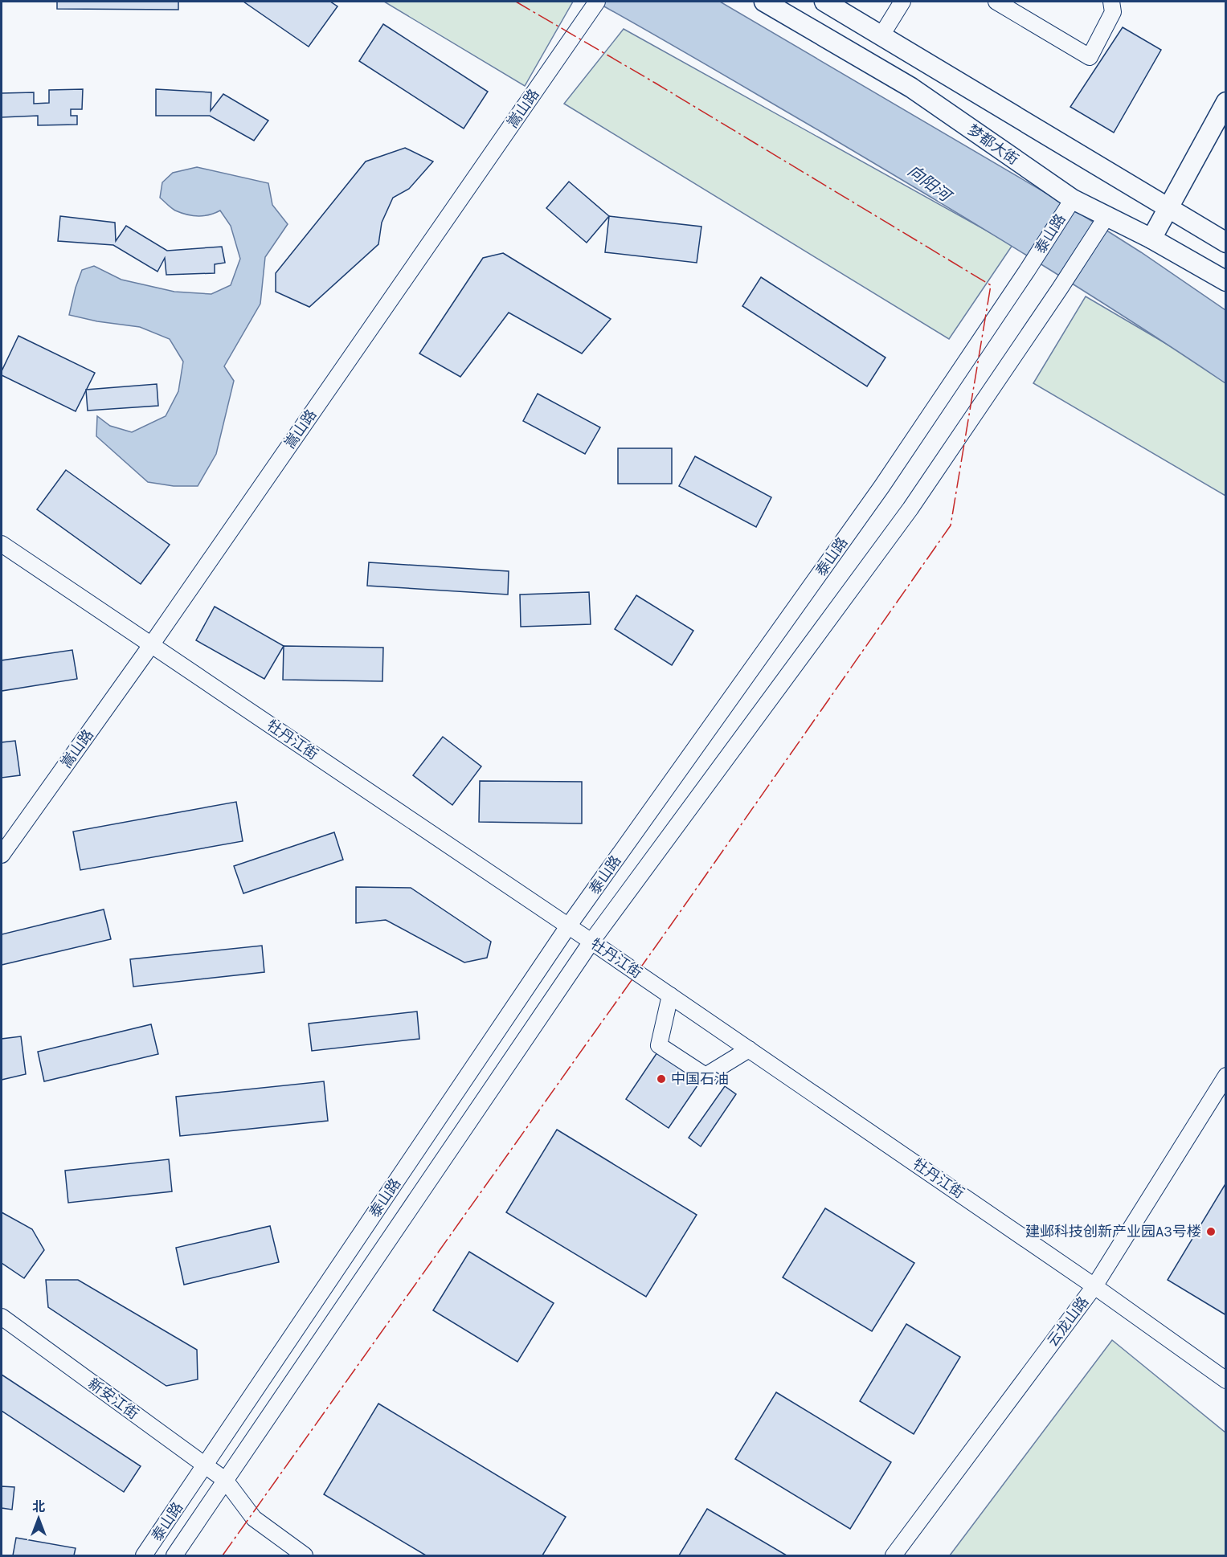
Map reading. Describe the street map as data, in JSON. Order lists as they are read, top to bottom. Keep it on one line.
{"streets":{"main road":["梦都大街"],"street":["嵩山路","泰山路","牡丹江街","云龙山路","新安江街"]},"crossings":[["嵩山路","牡丹江街"],["梦都大街","泰山路"],["泰山路","牡丹江街"],["泰山路","新安江街"],["牡丹江街","云龙山路"]],"water":["向阳河"],"places":["中国石油","建邺科技创新产业园A3号楼"],"north":"top"}
